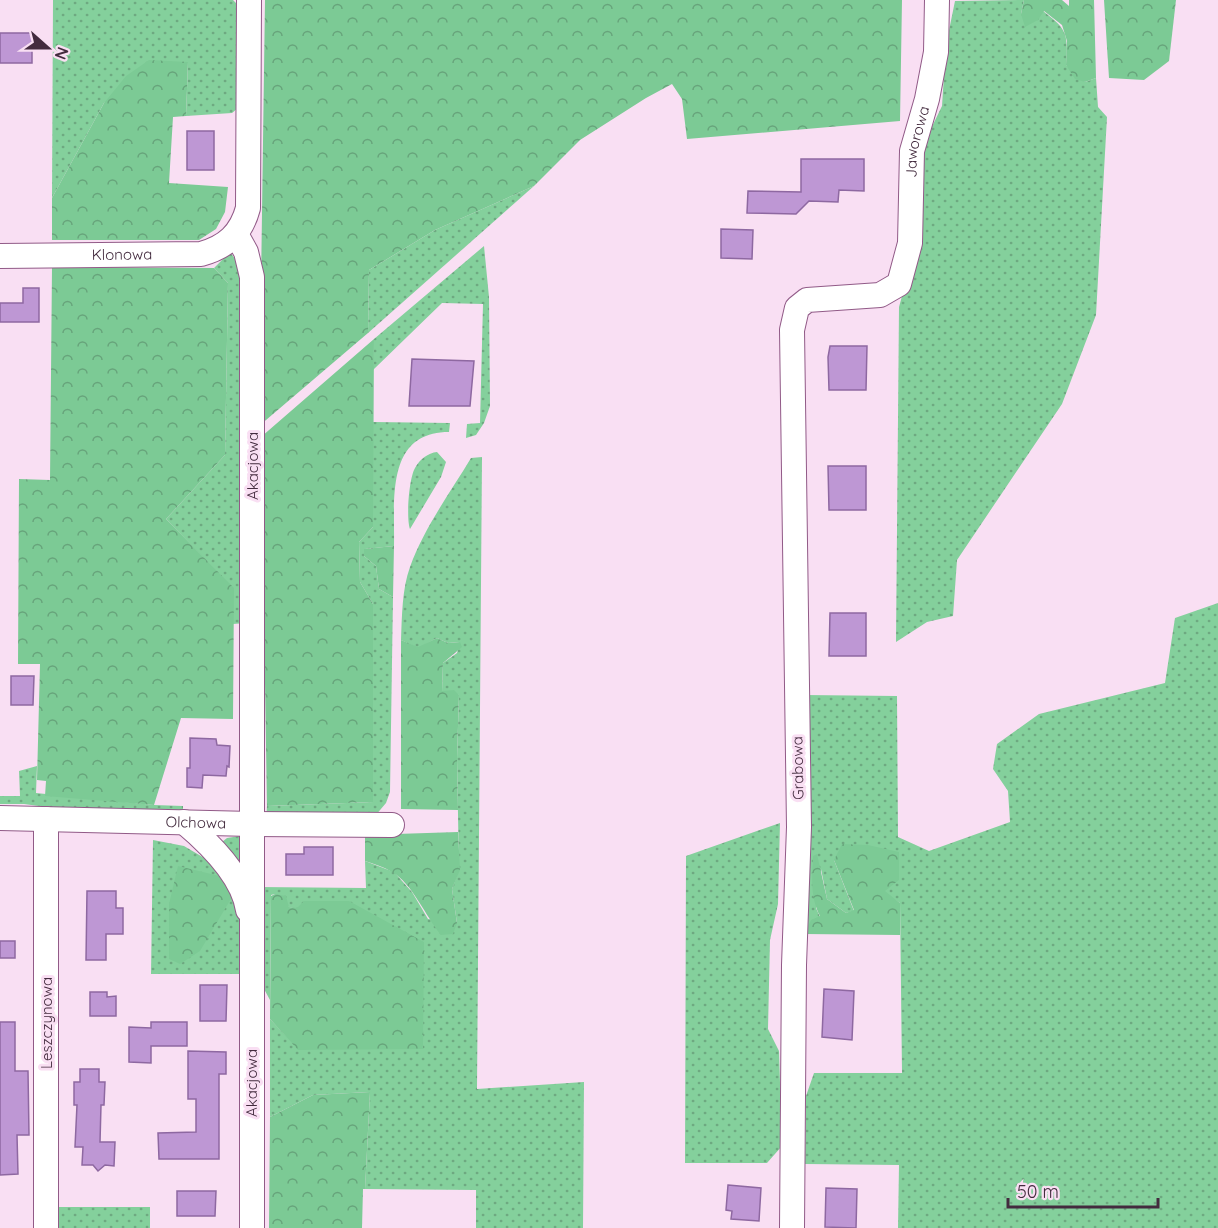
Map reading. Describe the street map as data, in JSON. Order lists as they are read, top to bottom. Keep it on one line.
{"streets":{"street":["Jaworowa","Klonowa","Akacjowa","Grabowa","Olchowa","Leszczynowa"]},"crossings":[["Jaworowa","Grabowa"],["Klonowa","Akacjowa"],["Akacjowa","Olchowa"],["Olchowa","Leszczynowa"]],"scale_bar":"50 m","north":"right"}
